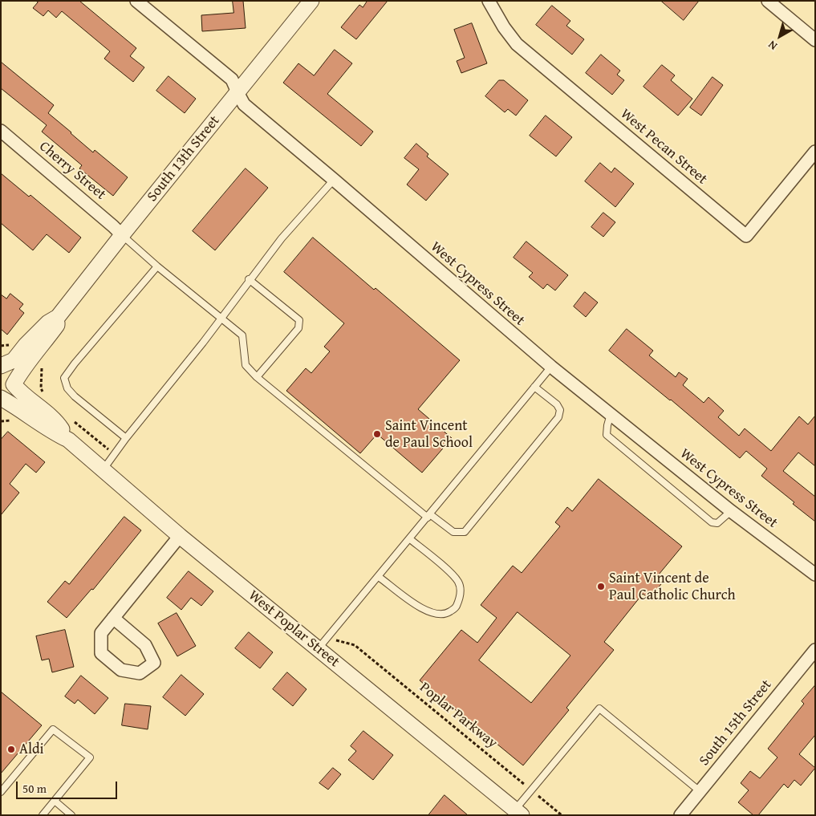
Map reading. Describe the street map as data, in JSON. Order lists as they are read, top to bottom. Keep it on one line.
{"streets":{"street":["West Pecan Street","South 13th Street","Cherry Street","West Cypress Street","West Poplar Street","South 15th Street"],"path":["Poplar Parkway"]},"crossings":[["South 13th Street","Cherry Street"],["South 13th Street","West Cypress Street"],["South 13th Street","West Poplar Street"]],"places":["Saint Vincent de Paul School","Saint Vincent de Paul Catholic Church","Aldi"],"scale_bar":"50 m","north":"bottom left"}
